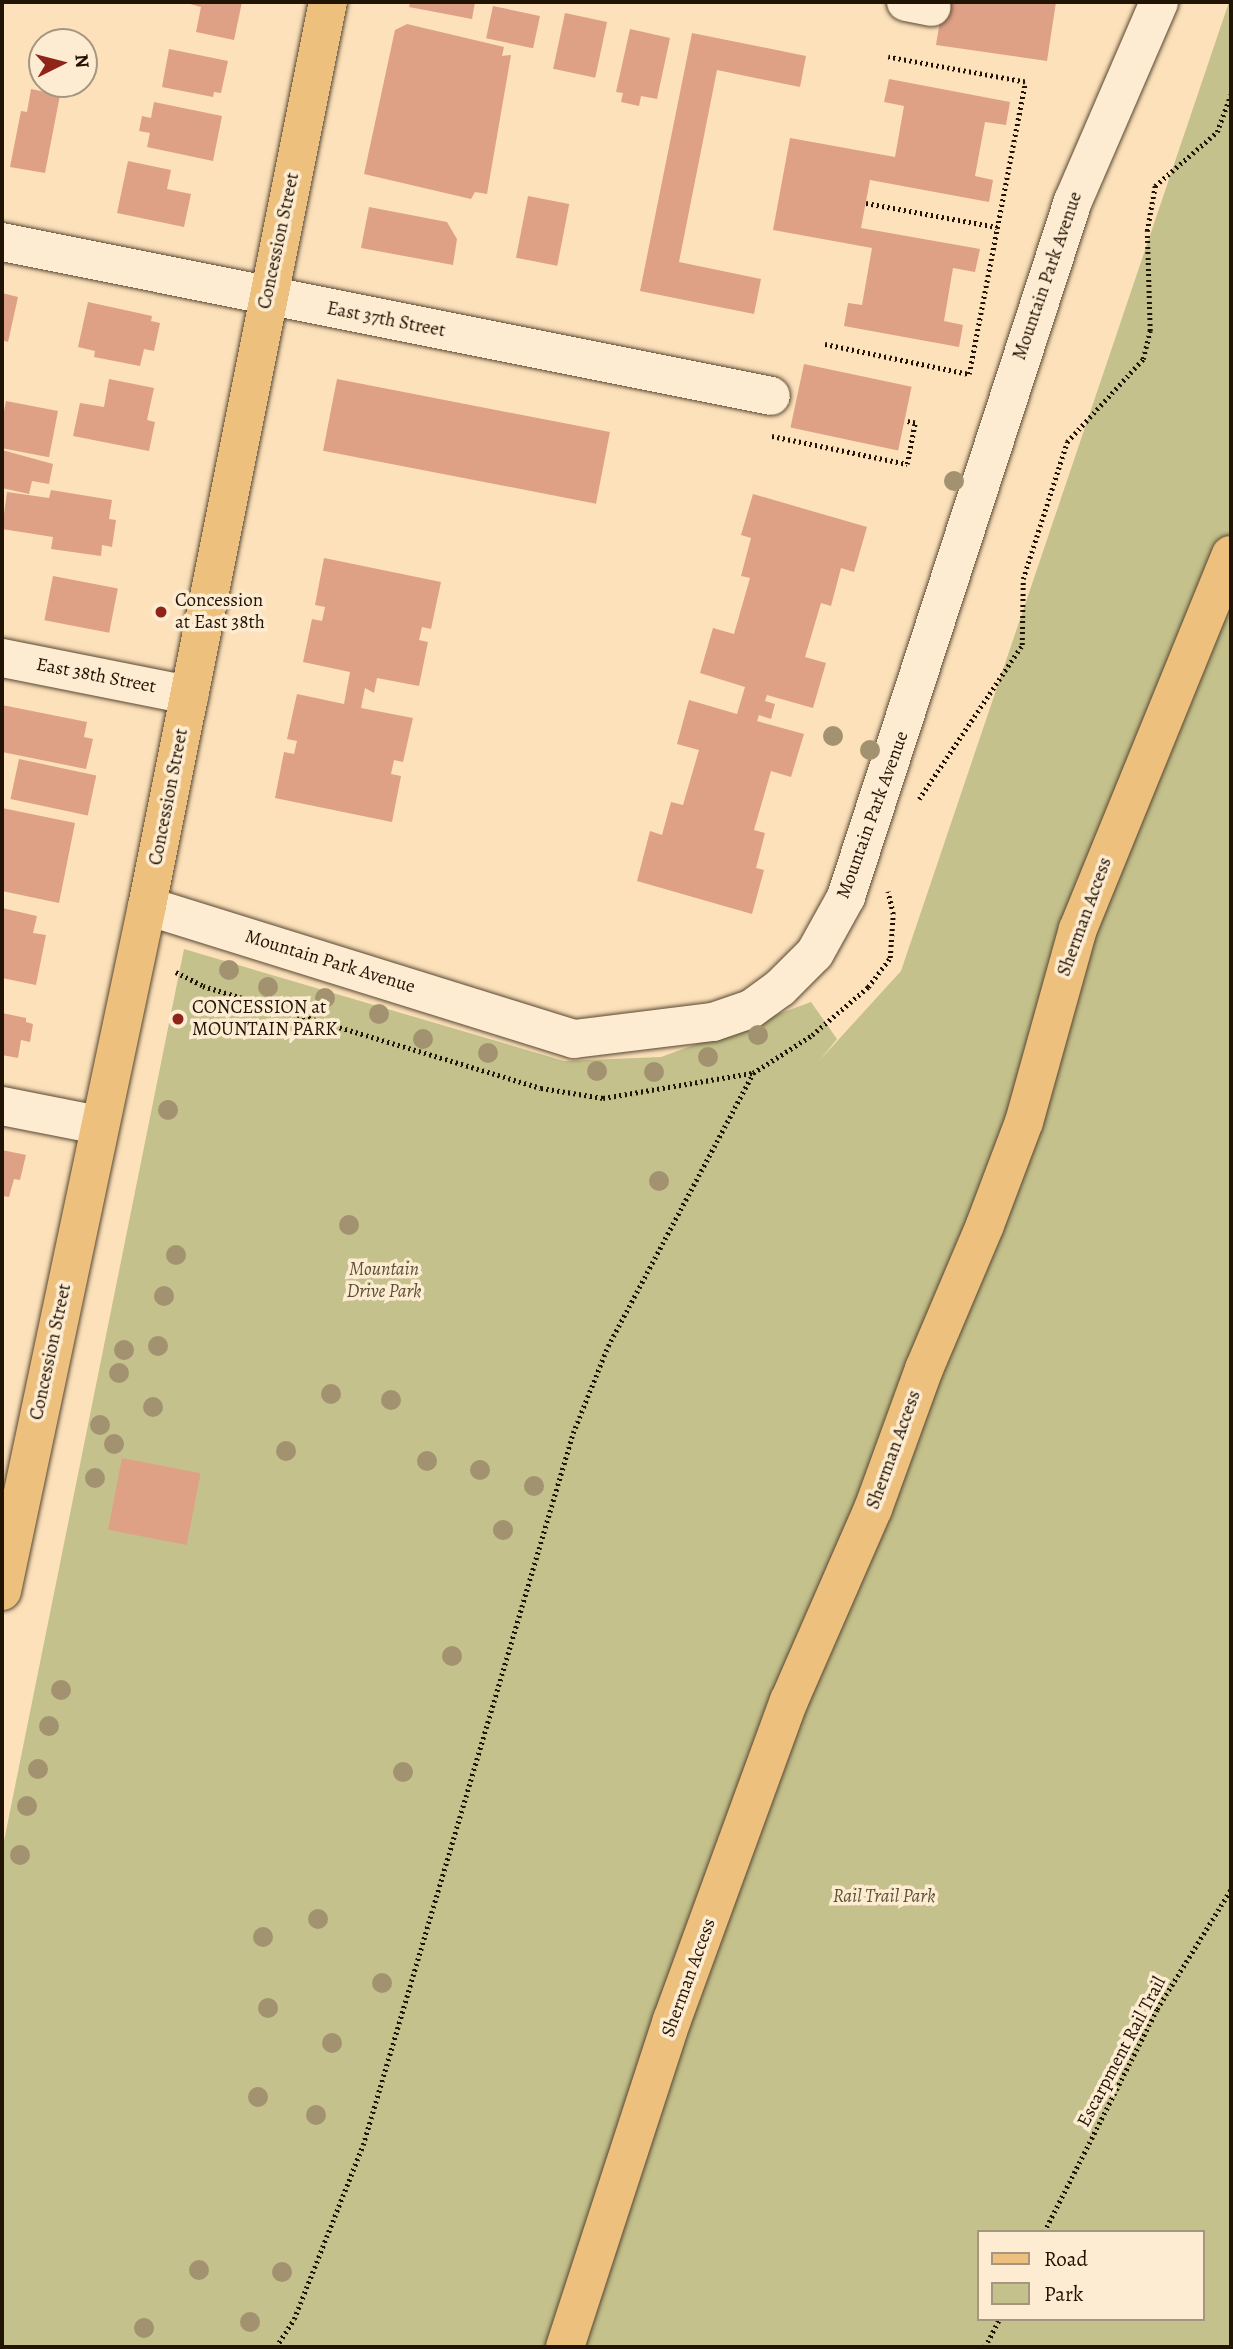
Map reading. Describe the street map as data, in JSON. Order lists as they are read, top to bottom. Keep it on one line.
{"streets":{"main road":["Concession Street","Sherman Access"],"street":["Mountain Park Avenue","East 37th Street","East 38th Street"],"path":["Escarpment Rail Trail"]},"crossings":[["Concession Street","Mountain Park Avenue"],["Concession Street","East 37th Street"],["Concession Street","East 38th Street"]],"parks":["Mountain Drive Park","Rail Trail Park"],"places":["Concession at East 38th","CONCESSION at MOUNTAIN PARK"],"legend":["Road","Park"],"north":"right"}
